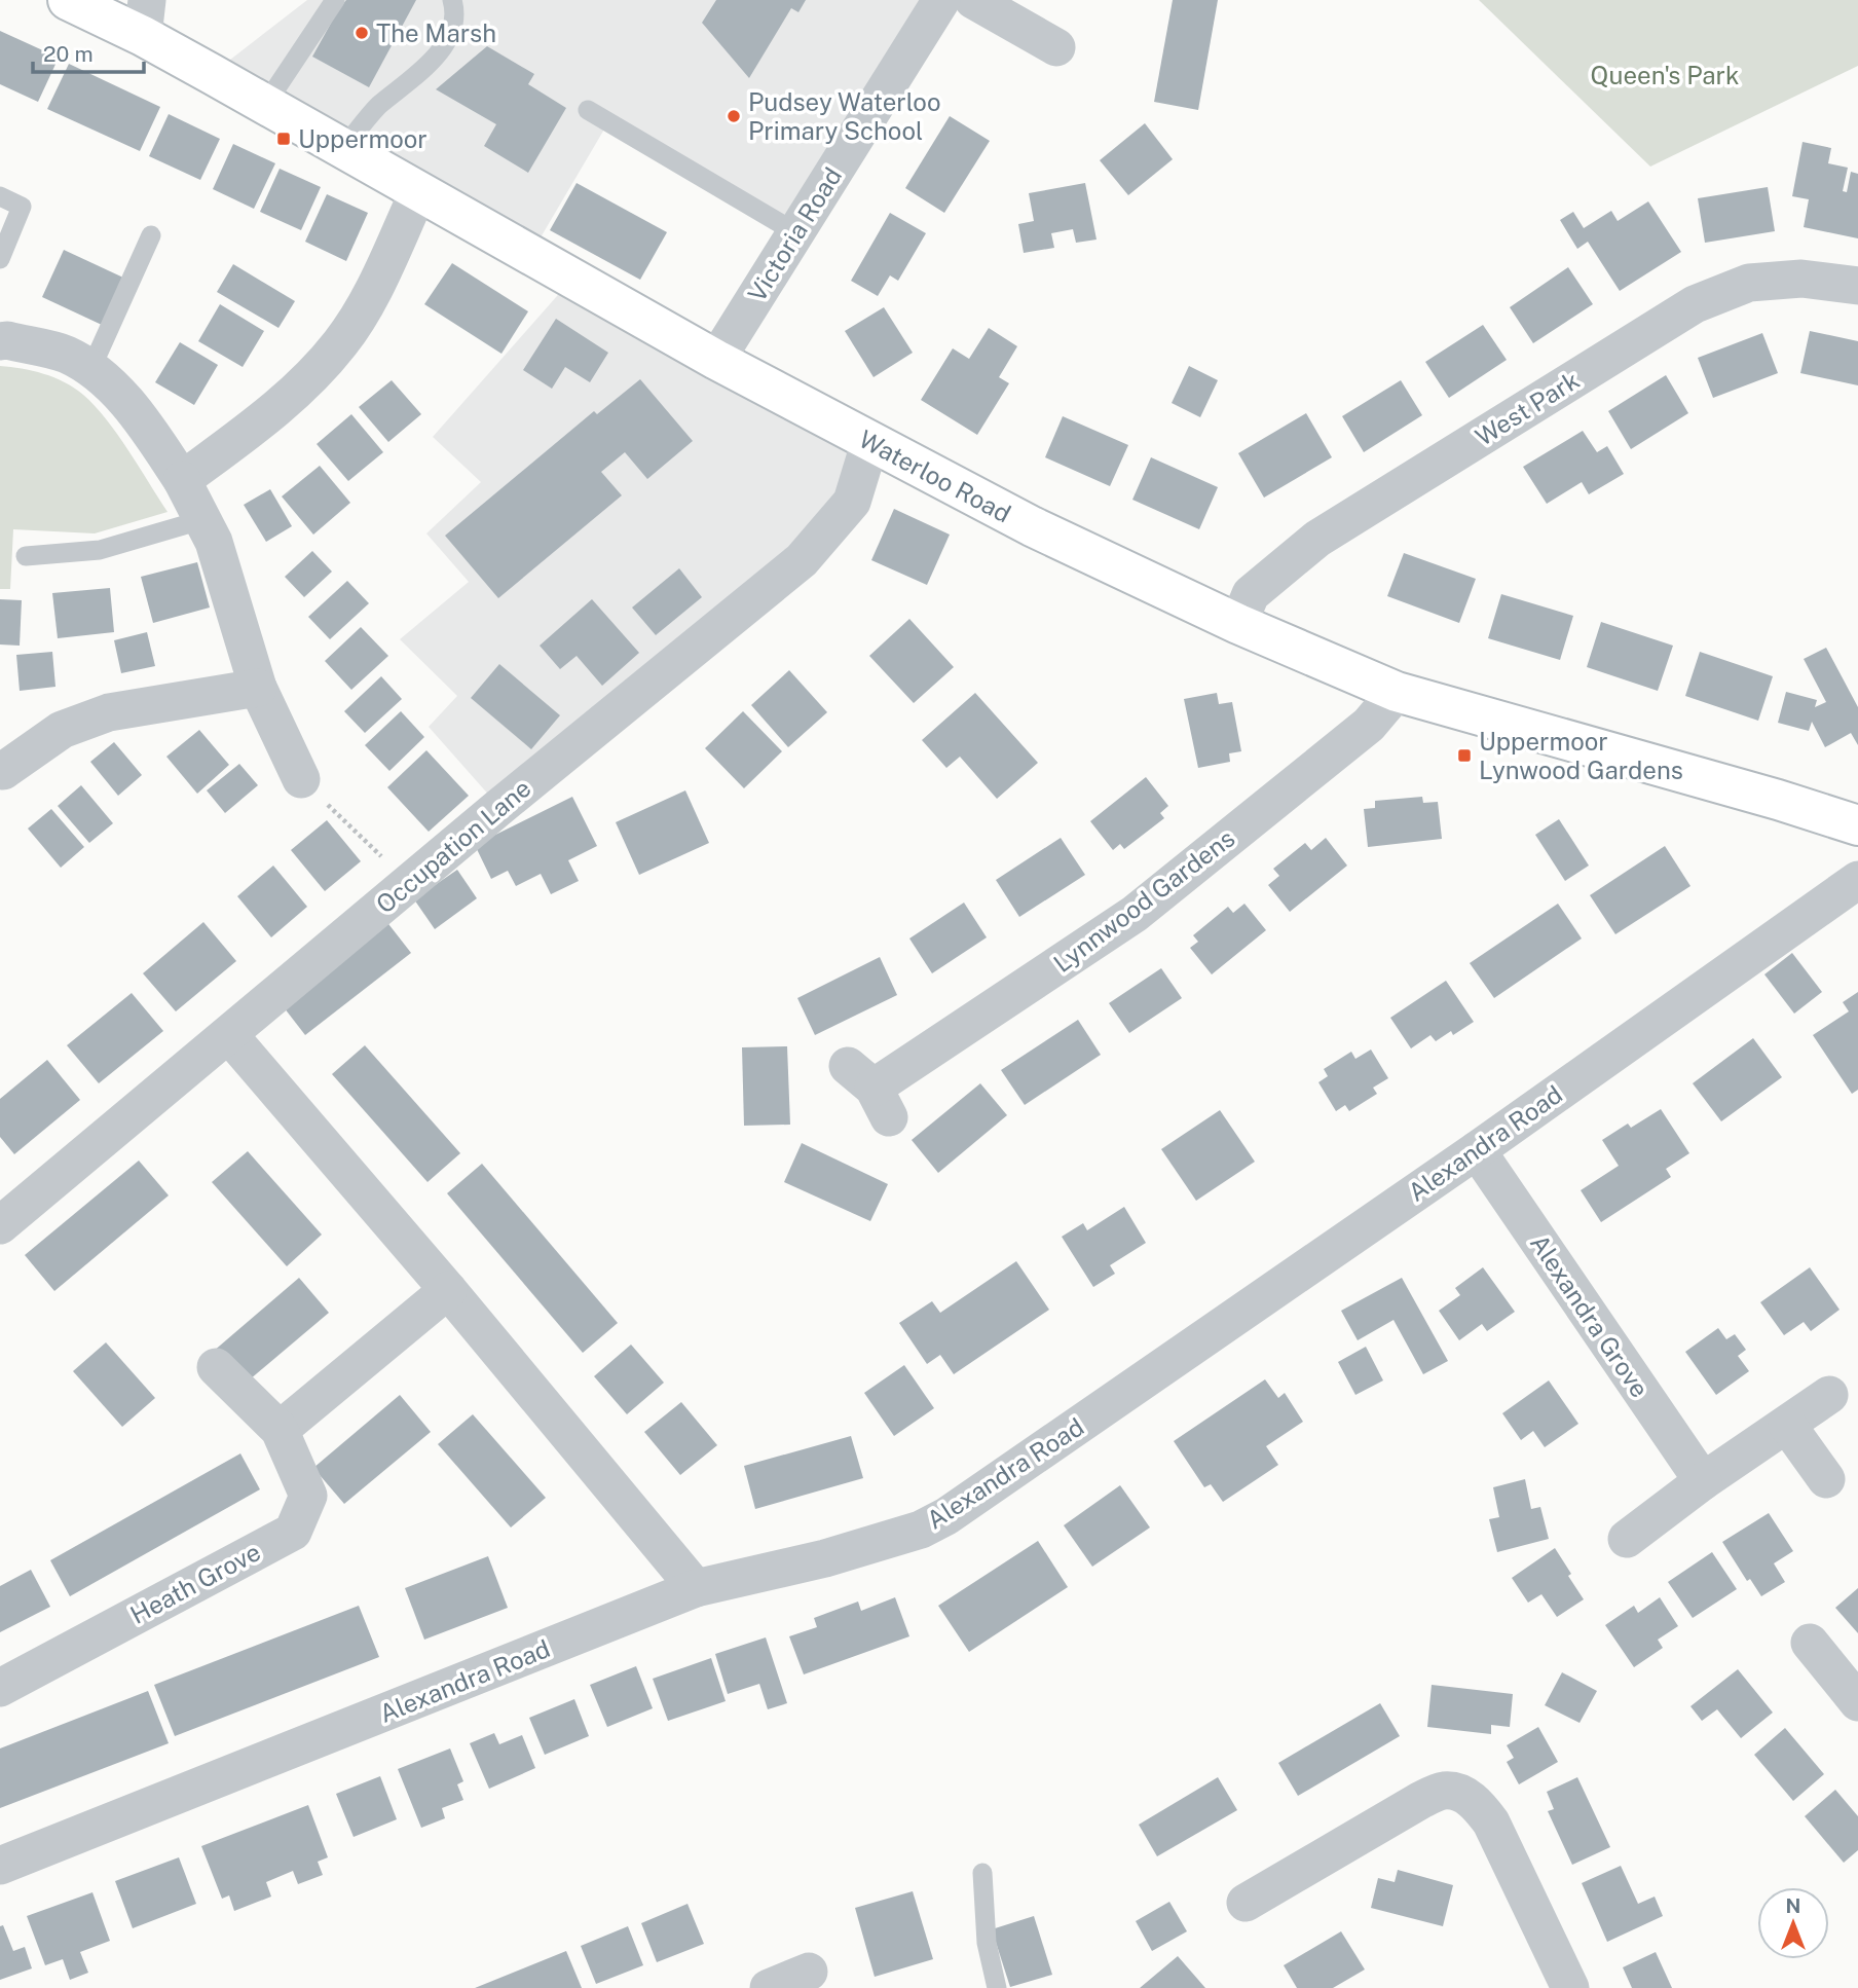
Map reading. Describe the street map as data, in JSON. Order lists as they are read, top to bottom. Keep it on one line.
{"streets":{"main road":["Waterloo Road"],"street":["Victoria Road","West Park","Occupation Lane","Lynnwood Gardens","Alexandra Road","Alexandra Grove","Heath Grove"]},"crossings":[["Victoria Road","Waterloo Road"],["West Park","Waterloo Road"],["Waterloo Road","Occupation Lane"],["Waterloo Road","Lynnwood Gardens"],["Alexandra Road","Alexandra Grove"]],"parks":["Queen's Park"],"places":{"other":["The Marsh","Pudsey Waterloo Primary School"],"transit":["Uppermoor","Uppermoor Lynwood Gardens"]},"scale_bar":"20 m","north":"top"}
